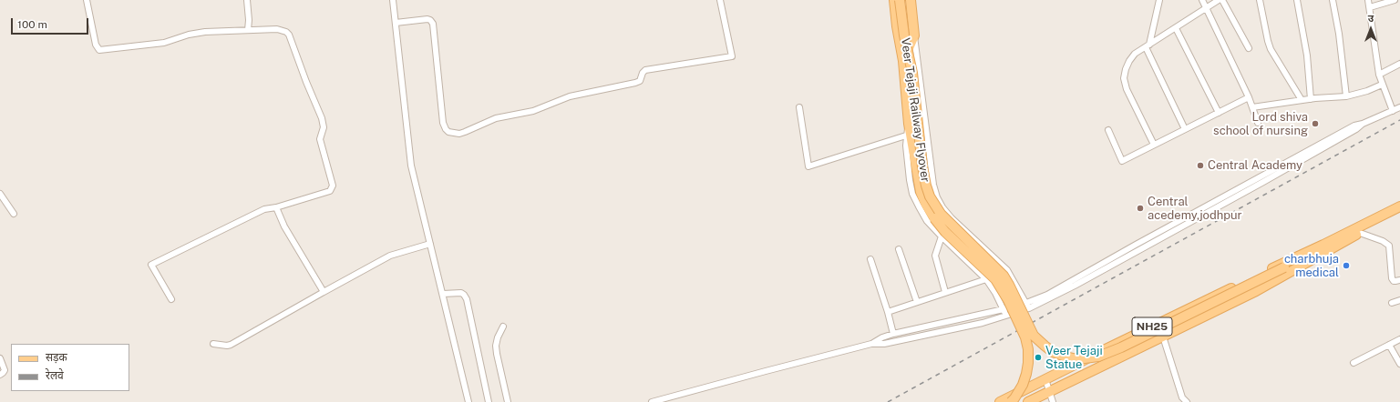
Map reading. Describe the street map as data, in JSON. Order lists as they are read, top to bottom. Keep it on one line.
{"streets":{"main road":["Veer Tejaji Railway Flyover","NH25"]},"crossings":[["Veer Tejaji Railway Flyover","NH25"]],"places":["Lord shiva school of nursing","Central Academy","Central acedemy,jodhpur","charbhuja medical","Veer Tejaji Statue"],"legend":["सड़क","रेलवे"],"scale_bar":"100 m","north":"top"}
